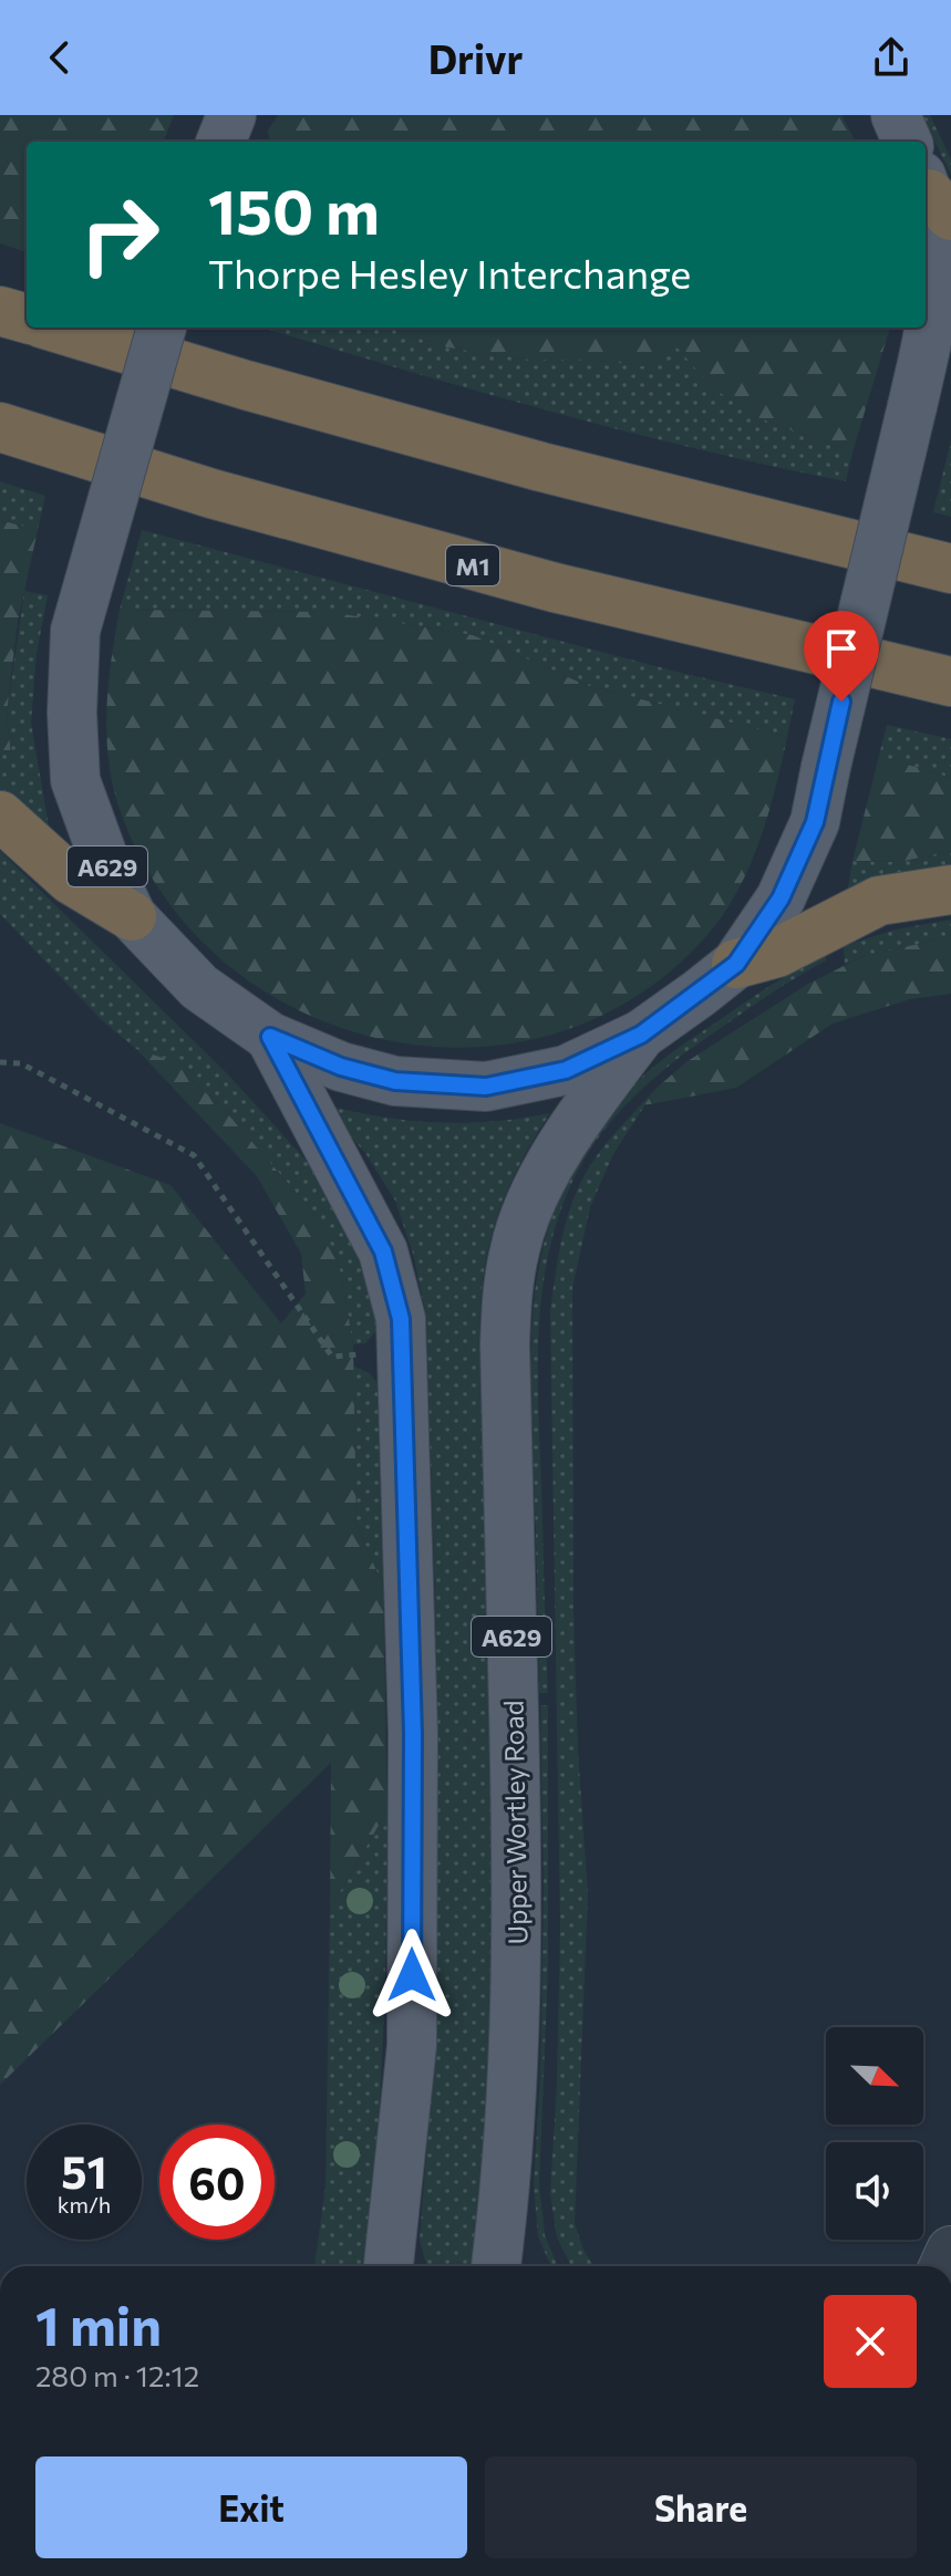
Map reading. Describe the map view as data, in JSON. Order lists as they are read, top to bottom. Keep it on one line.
{"streets":{"highway":["M1"],"main road":["A629","Upper Wortley Road"]},"crossings":[["A629","Upper Wortley Road"]],"north":"bottom right","page":{"header":"Drivr","turn":["150 m","Thorpe Hesley Interchange"],"speed":"51 km/h","limit":"60","heading":["1 min","280 m · 12:12"],"buttons":["Exit","Share"]}}
